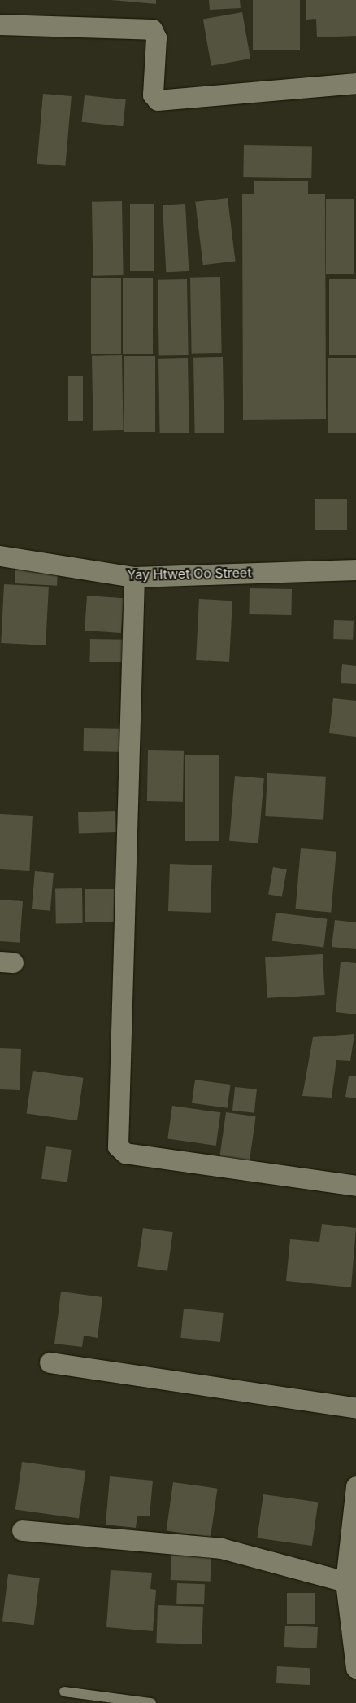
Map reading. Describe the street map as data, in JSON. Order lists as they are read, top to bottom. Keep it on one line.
{"streets":{"street":["Yay Htwet Oo Street"]}}
